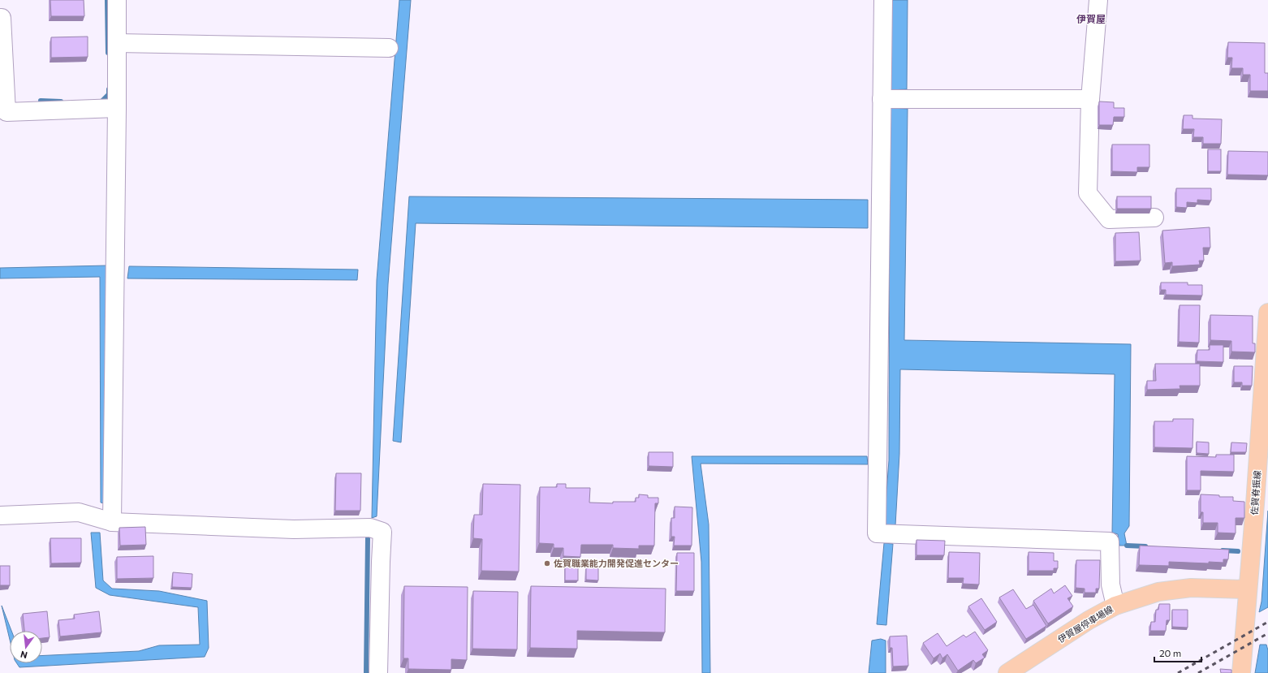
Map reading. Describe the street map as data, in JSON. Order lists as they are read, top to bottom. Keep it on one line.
{"streets":{"main road":["佐賀脊振線","伊賀屋停車場線"]},"crossings":[["佐賀脊振線","伊賀屋停車場線"]],"districts":["伊賀屋"],"places":["佐賀職業能力開発促進センター"],"scale_bar":"20 m","north":"bottom"}
